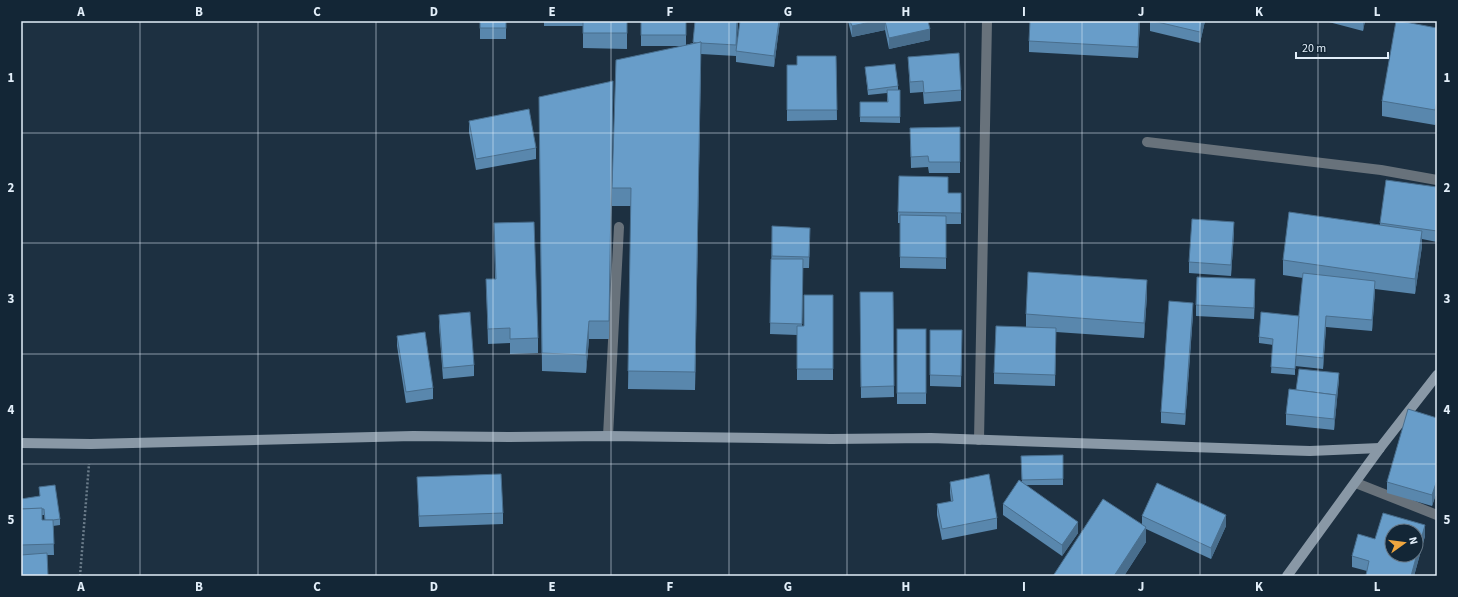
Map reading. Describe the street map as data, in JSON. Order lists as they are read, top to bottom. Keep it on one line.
{"scale_bar":"20 m","north":"right","grid":{"columns":["A","B","C","D","E","F","G","H","I","J","K","L"],"rows":["1","2","3","4","5"]}}
